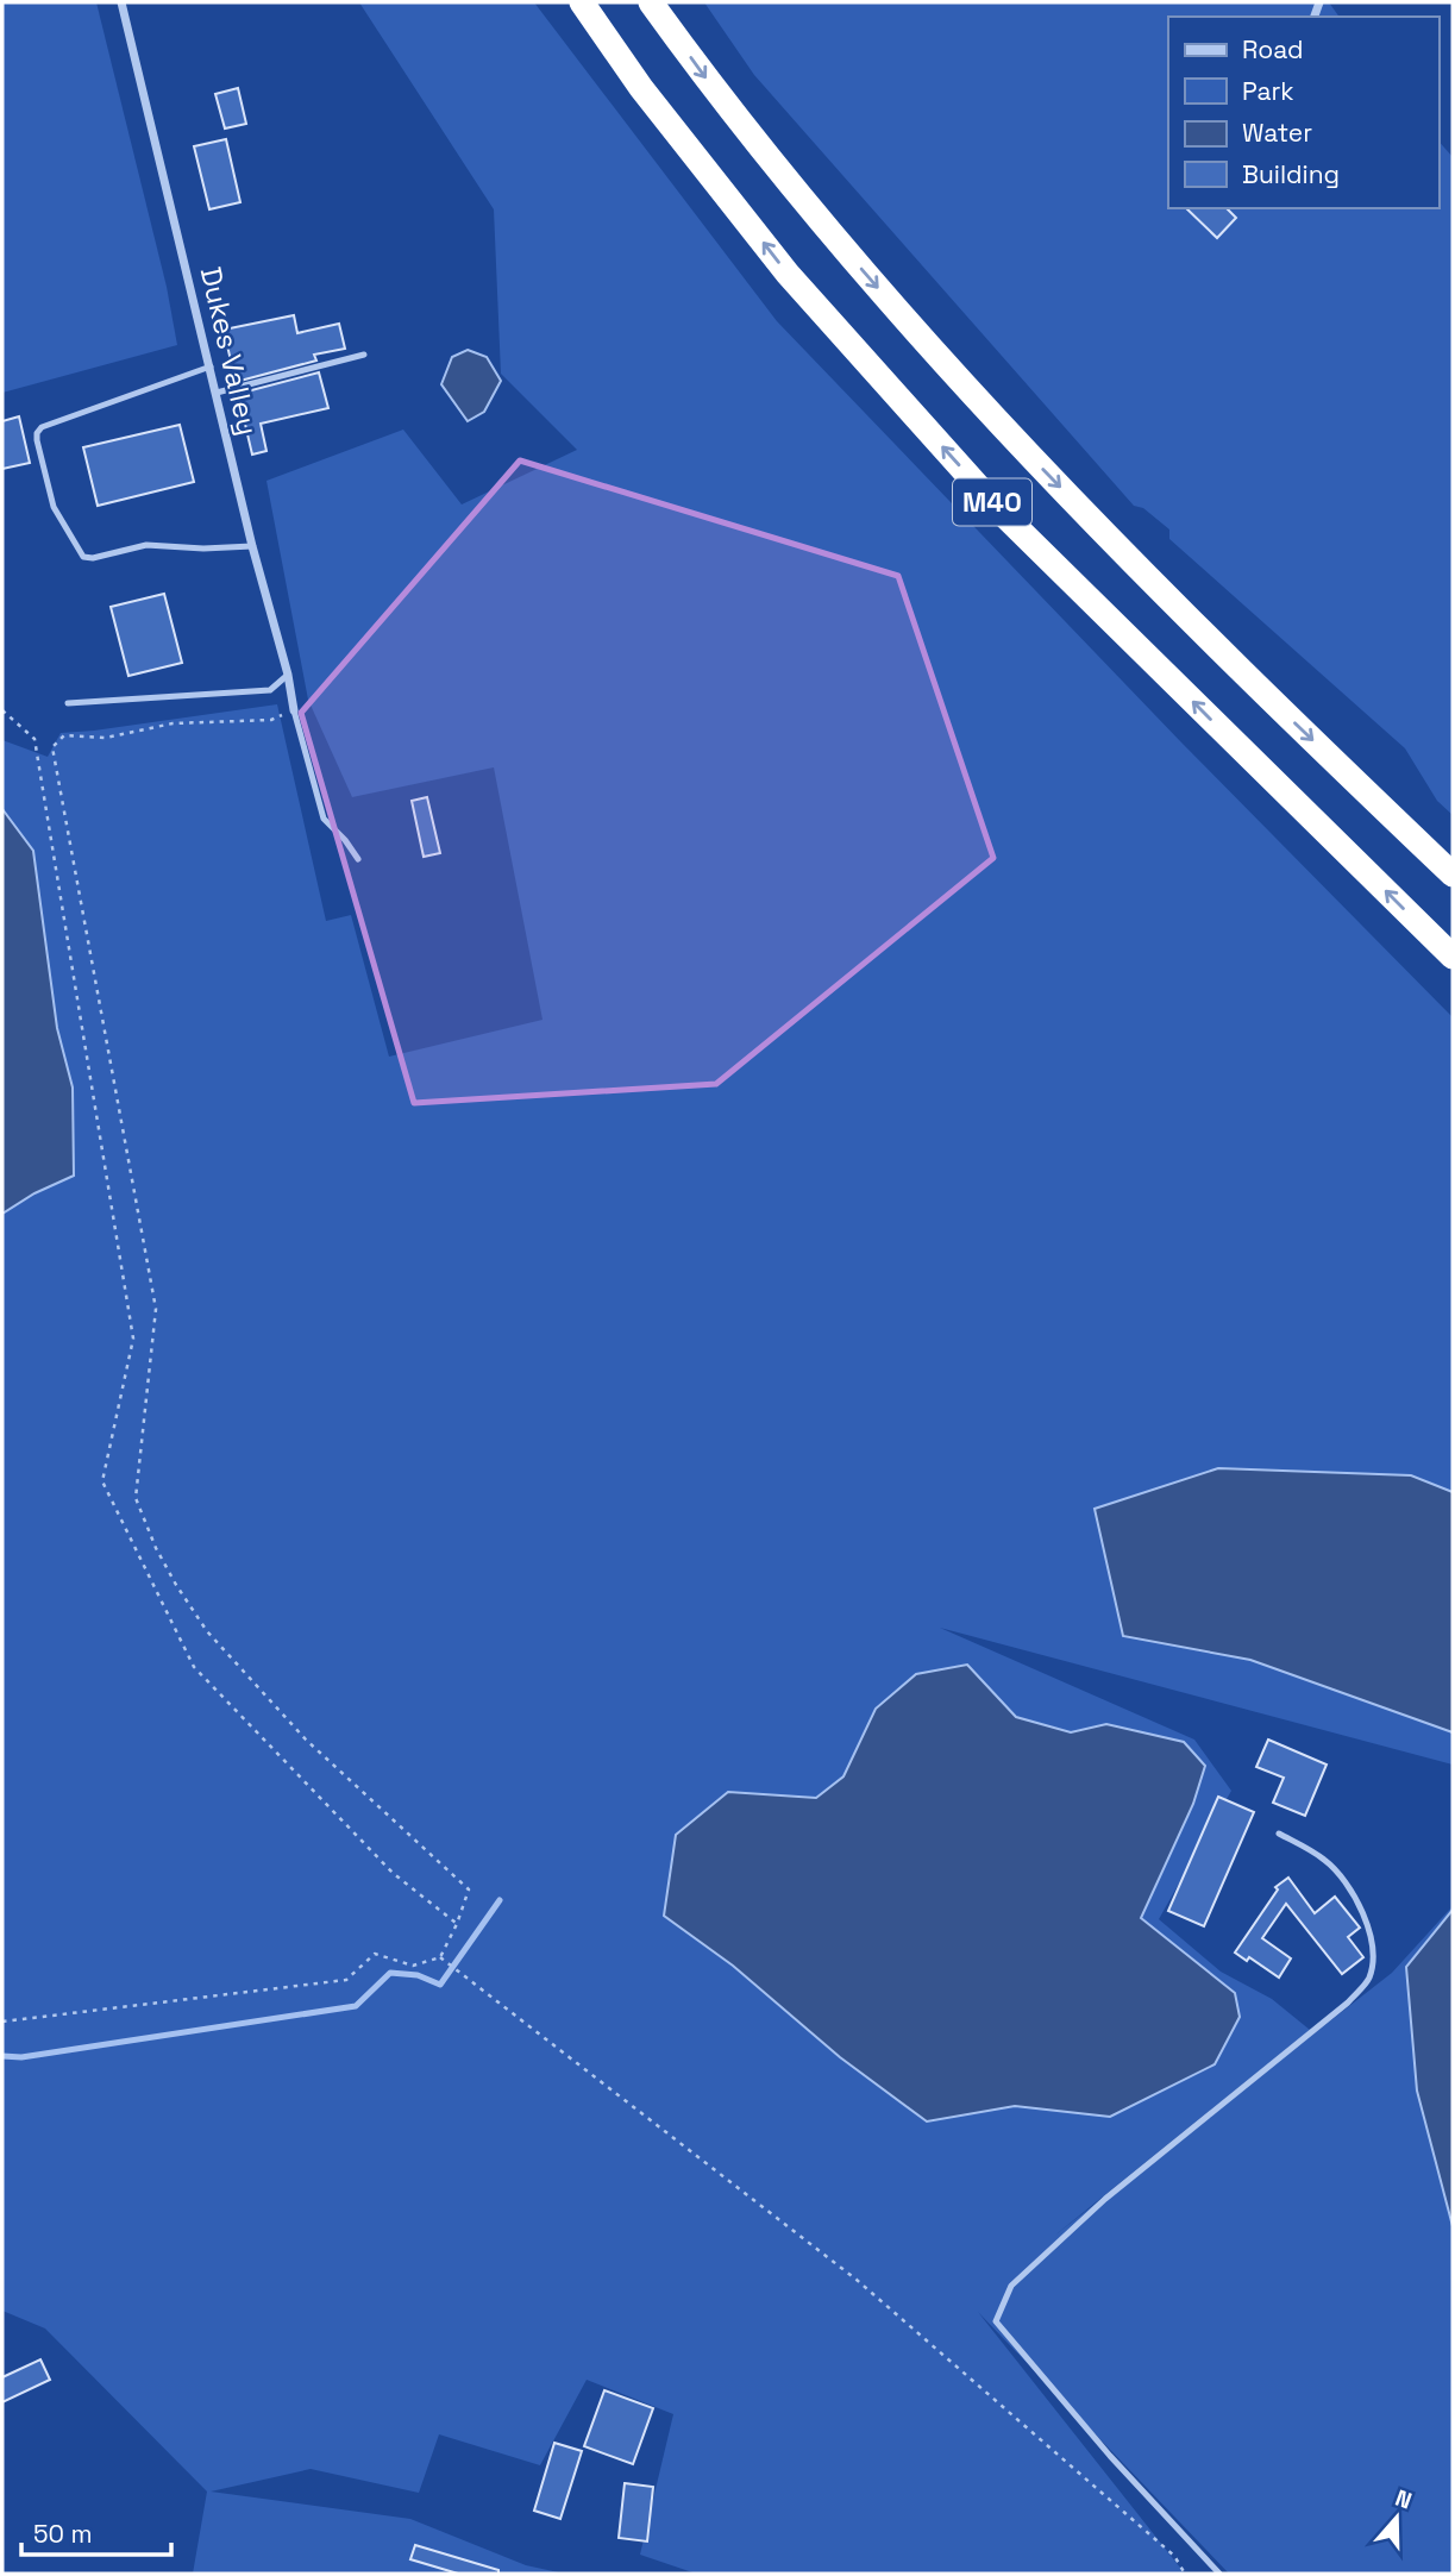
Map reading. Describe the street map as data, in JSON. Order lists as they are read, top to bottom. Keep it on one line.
{"streets":{"highway":["M40"],"street":["Dukes Valley"]},"legend":["Road","Park","Water","Building"],"scale_bar":"50 m","north":"top"}
